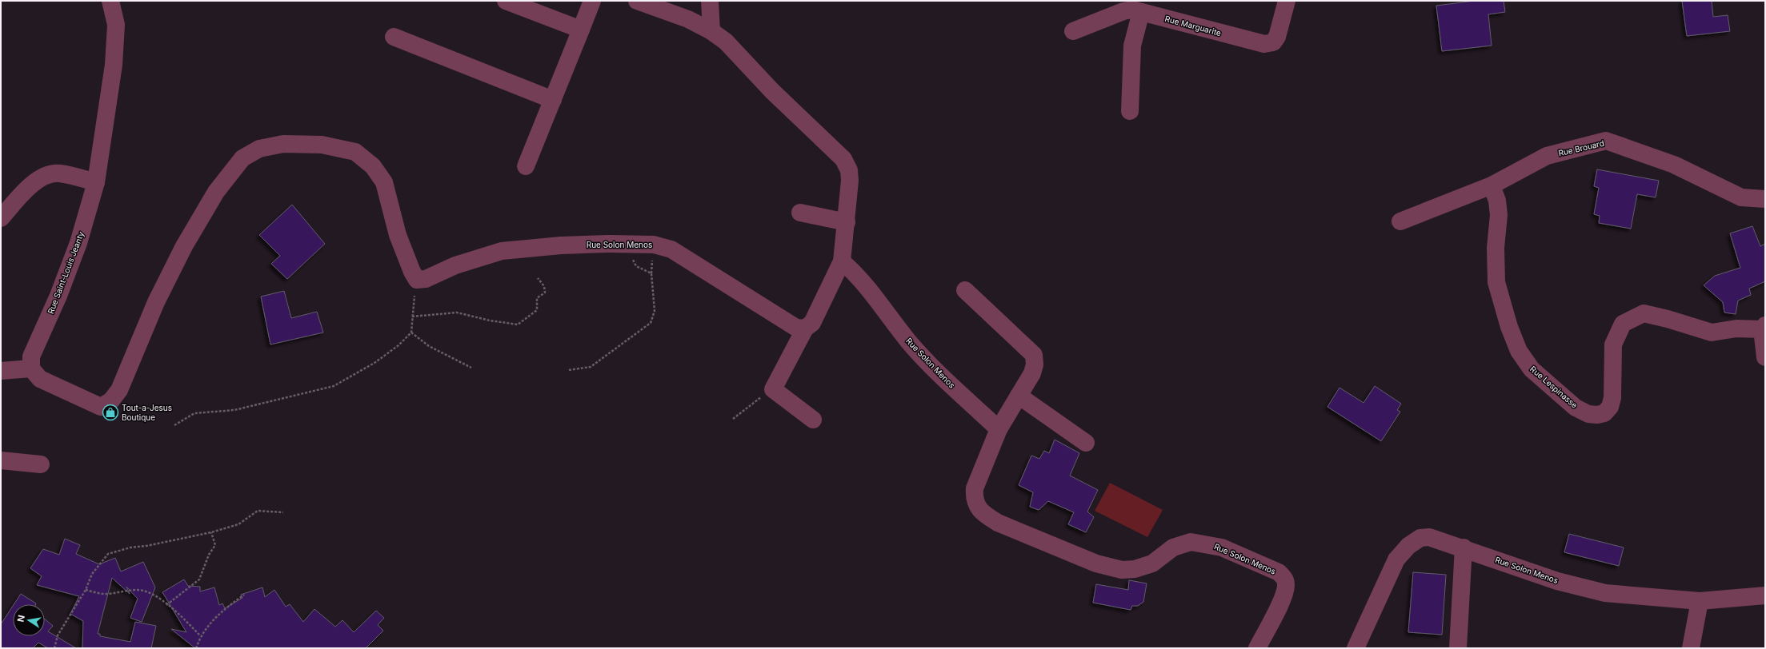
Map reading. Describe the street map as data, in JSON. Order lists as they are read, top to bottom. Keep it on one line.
{"streets":{"street":["Rue Marguarite","Rue Brouard","Rue Solon Menos","Rue Saint-Louis Jeanty","Rue Lespinasse"]},"crossings":[["Rue Brouard","Rue Lespinasse"]],"places":{"shop":["Tout-a-Jesus Boutique"]},"north":"left"}
